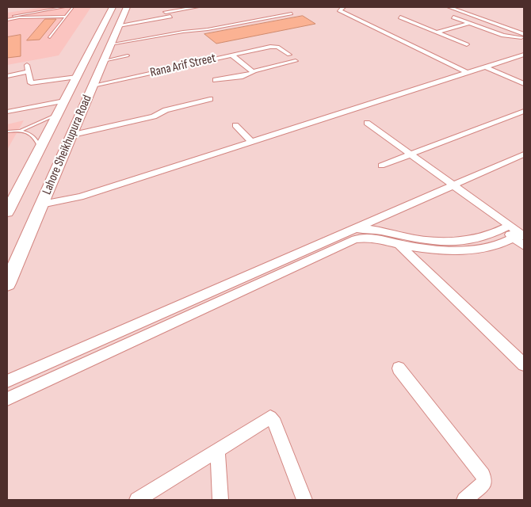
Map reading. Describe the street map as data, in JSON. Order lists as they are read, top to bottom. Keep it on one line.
{"streets":{"highway":["Lahore Sheikhupura Road"],"street":["Rana Arif Street"]},"crossings":[["Rana Arif Street","Lahore Sheikhupura Road"]]}
